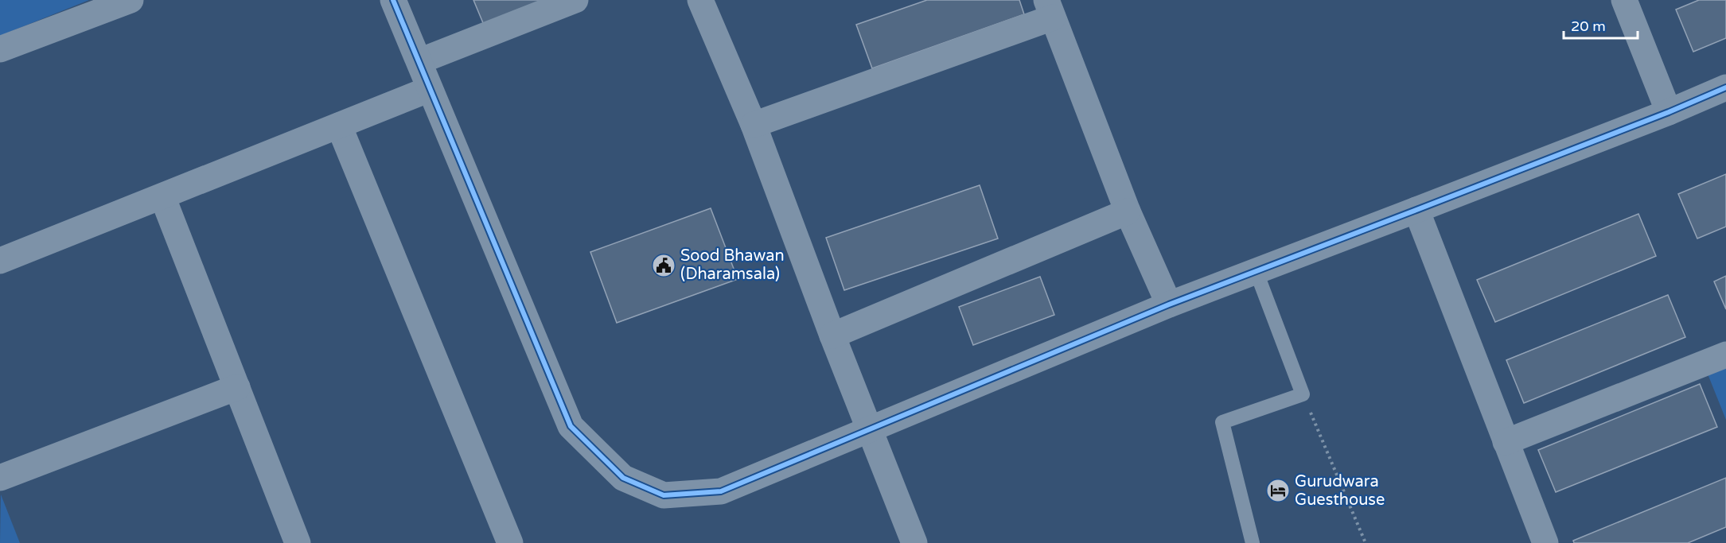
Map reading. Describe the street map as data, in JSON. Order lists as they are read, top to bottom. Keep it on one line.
{"places":{"public building":["Sood Bhawan (Dharamsala)"],"hotel":["Gurudwara Guesthouse"]},"scale_bar":"20 m"}
